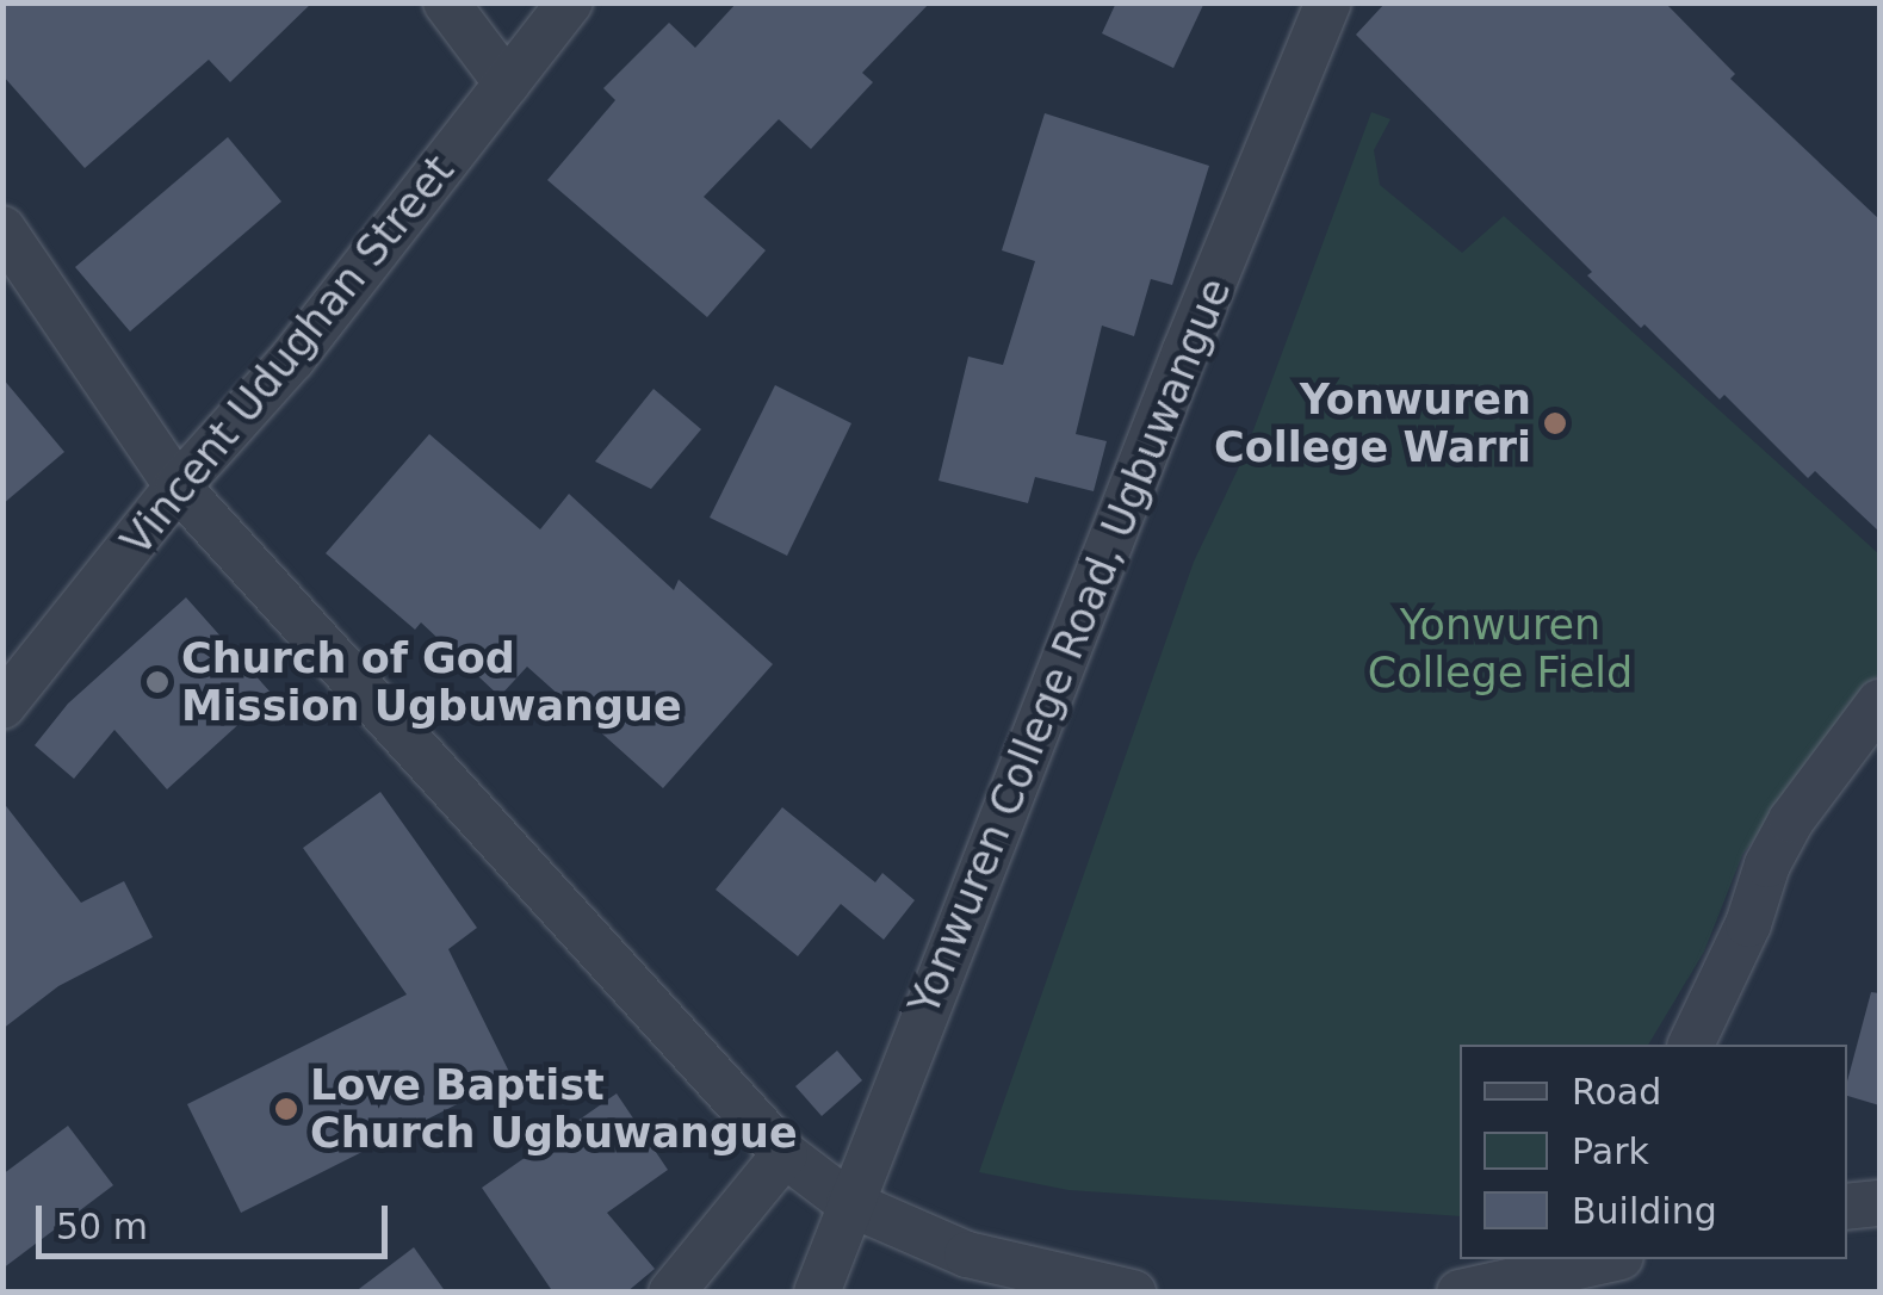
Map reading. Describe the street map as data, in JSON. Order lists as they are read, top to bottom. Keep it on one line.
{"streets":{"street":["Vincent Udughan Street","Yonwuren College Road, Ugbuwangue"]},"parks":["Yonwuren College Field"],"places":["Yonwuren College Warri","Church of God Mission Ugbuwangue","Love Baptist Church Ugbuwangue"],"legend":["Road","Park","Building"],"scale_bar":"50 m"}
